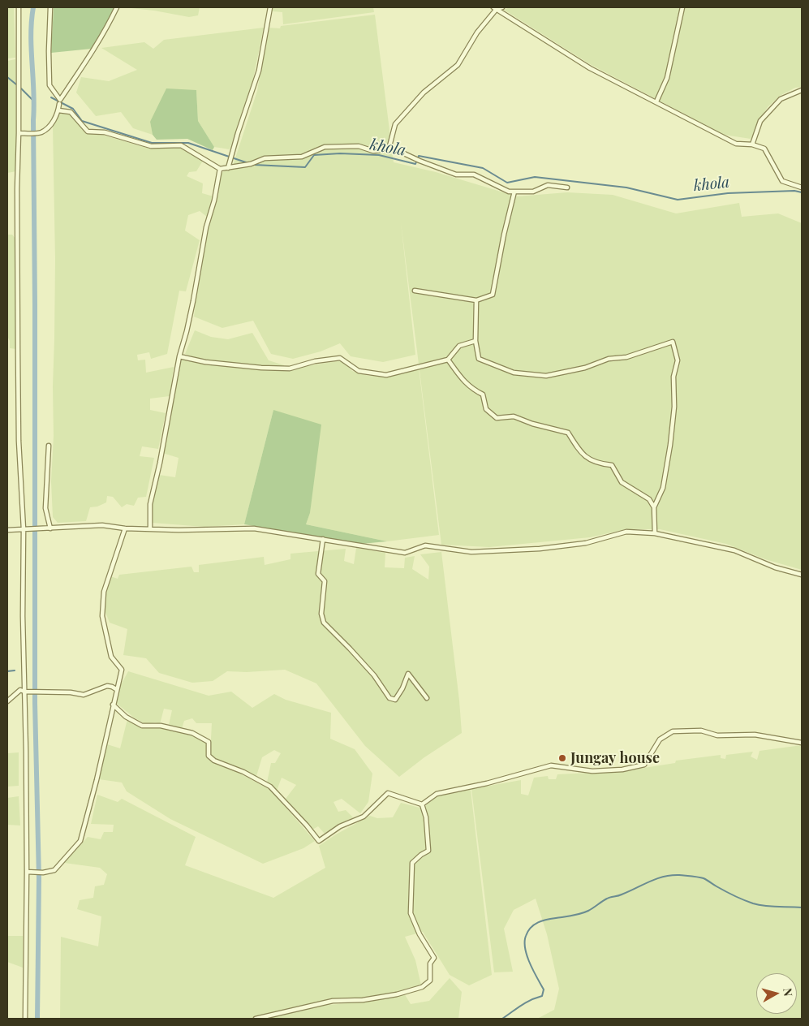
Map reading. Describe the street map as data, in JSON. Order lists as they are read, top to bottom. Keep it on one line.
{"water":["khola"],"places":["Jungay house"],"north":"right"}
